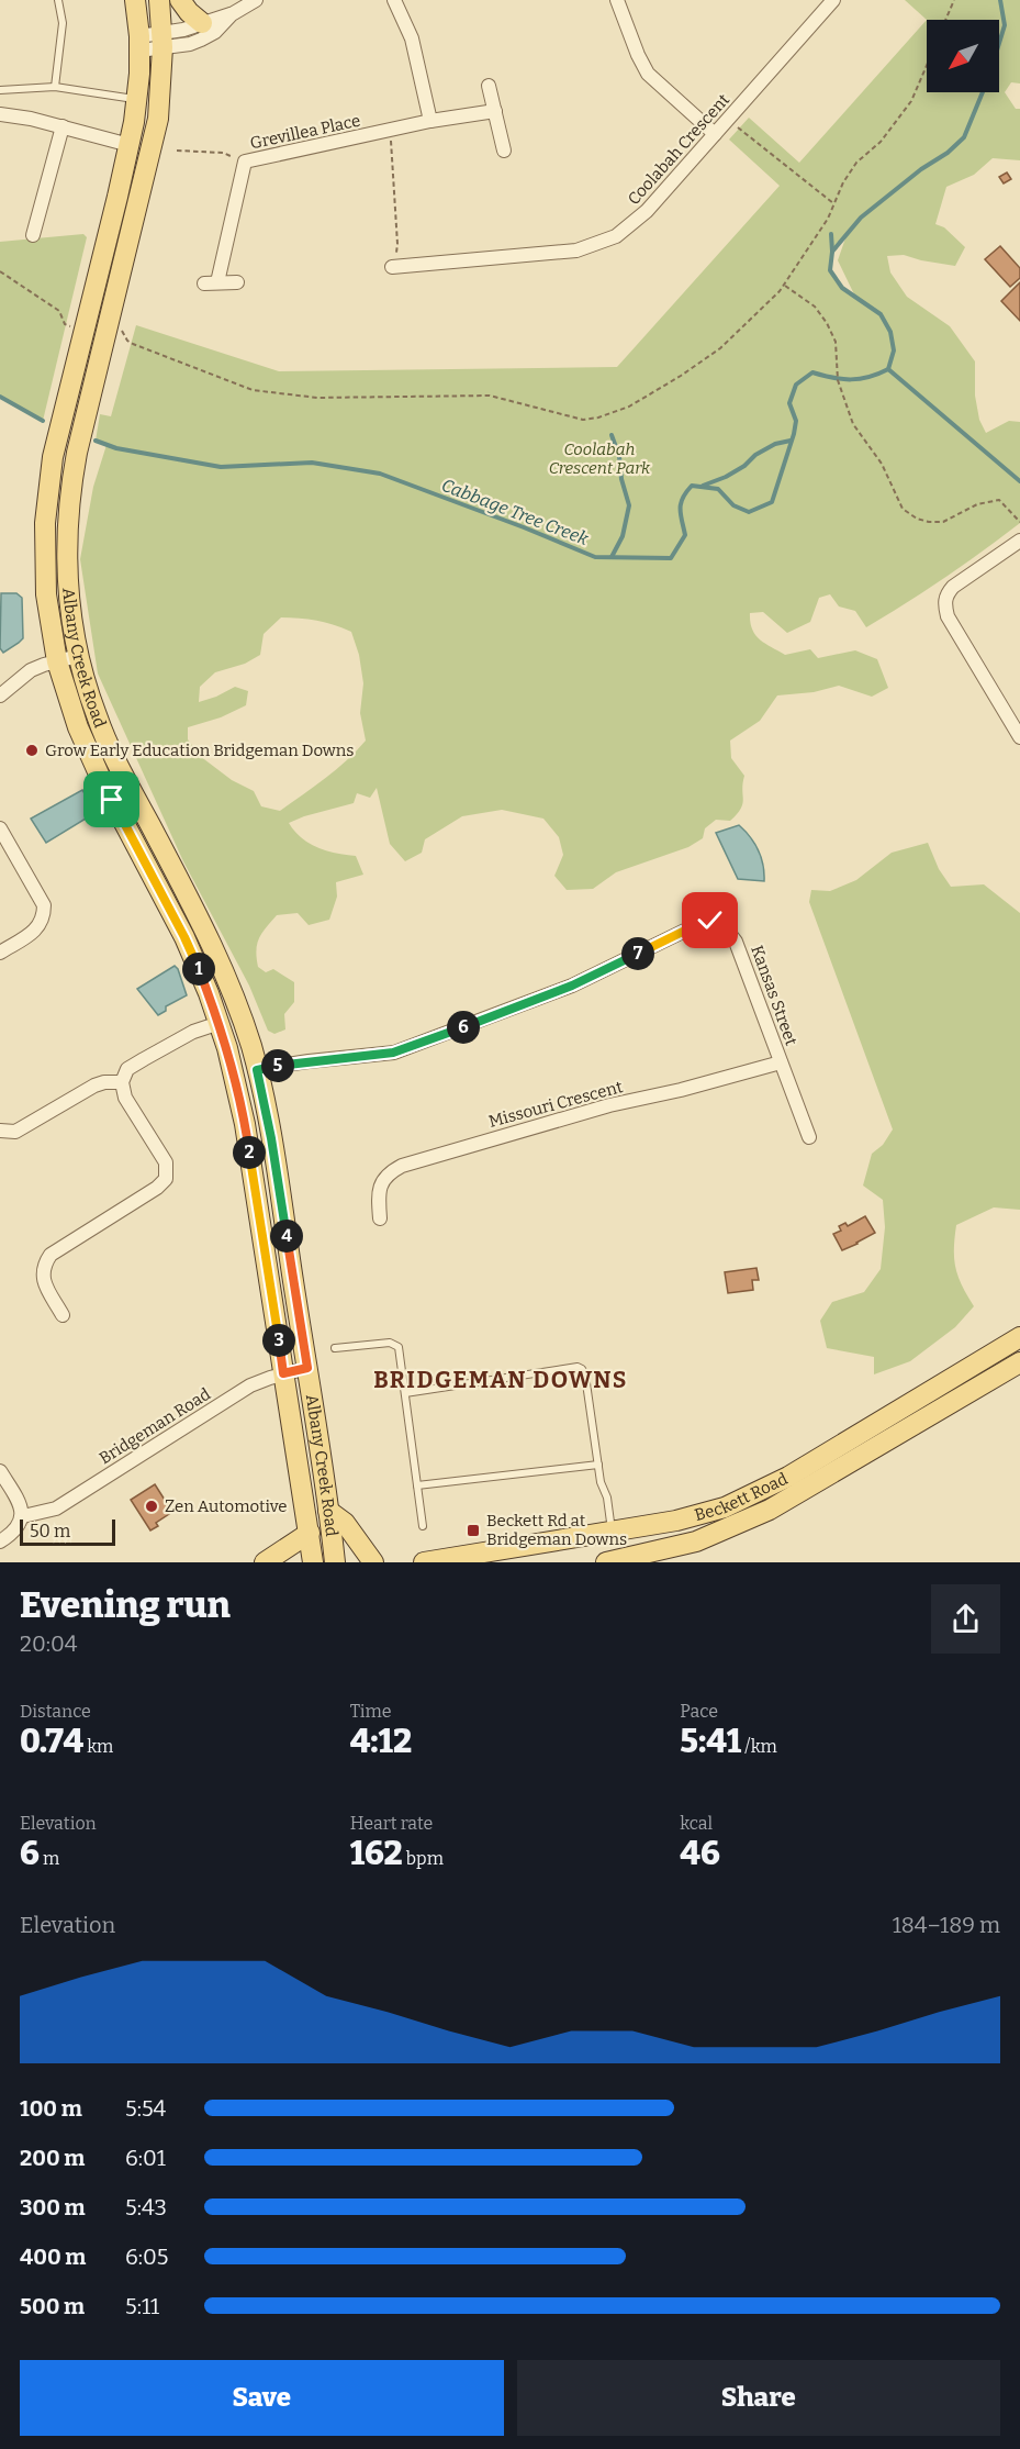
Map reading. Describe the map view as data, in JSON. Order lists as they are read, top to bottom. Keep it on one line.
{"streets":{"main road":["Albany Creek Road","Beckett Road"],"street":["Grevillea Place","Coolabah Crescent","Kansas Street","Missouri Crescent","Bridgeman Road"]},"crossings":[["Albany Creek Road","Kansas Street"],["Albany Creek Road","Bridgeman Road"],["Kansas Street","Missouri Crescent"]],"districts":["BRIDGEMAN DOWNS"],"water":["Cabbage Tree Creek"],"parks":["Coolabah Crescent Park"],"places":{"other":["Grow Early Education Bridgeman Downs","Zen Automotive"],"transit":["Beckett Rd at Bridgeman Downs"]},"scale_bar":"50 m","north":"bottom left","page":{"pins":["7","1","6","5","2","4","3"],"scale":"50 m","heading":["Evening run","20:04"],"stats":[["Distance","0.74 km"],["Time","4:12"],["Pace","5:41 /km"],["Elevation","6 m"],["Heart rate","162 bpm"],["kcal","46"]],"chart":["Elevation","184–189 m"],"list":[{"name":"100 m","note":"5:54"},{"name":"200 m","note":"6:01"},{"name":"300 m","note":"5:43"},{"name":"400 m","note":"6:05"},{"name":"500 m","note":"5:11"}],"buttons":["Save","Share"]}}
